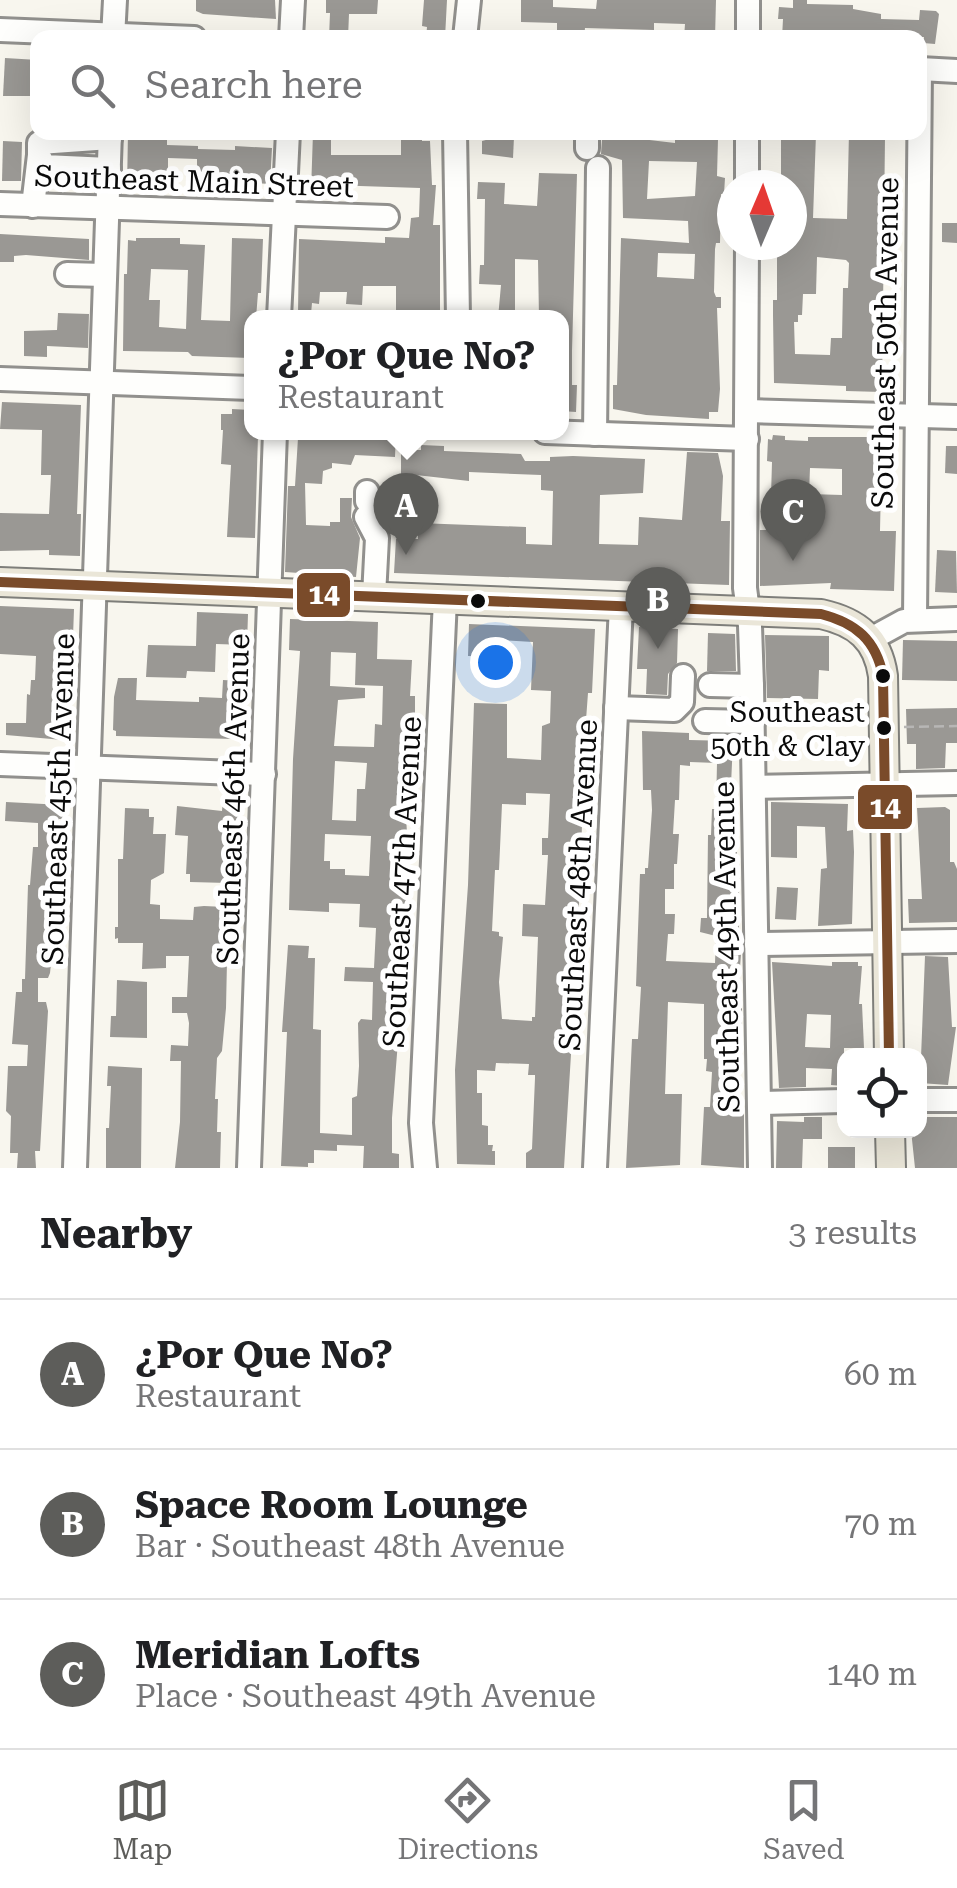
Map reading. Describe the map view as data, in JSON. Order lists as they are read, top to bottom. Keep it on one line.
{"streets":{"street":["Southeast Main Street","Southeast 50th Avenue","Southeast 45th Avenue","Southeast 46th Avenue","Southeast 47th Avenue","Southeast 48th Avenue","Southeast 49th Avenue"]},"crossings":[["Southeast Main Street","Southeast 45th Avenue"]],"places":["Southeast 50th & Clay"],"lines":["transit line 14"],"north":"top","page":{"search":"Search here","popup":["¿Por Que No?","Restaurant"],"pins":["A","C","B"],"heading":["Nearby","3 results"],"list":[{"mark":"A","name":"¿Por Que No?","note":"Restaurant","value":"60 m"},{"mark":"B","name":"Space Room Lounge","note":"Bar · Southeast 48th Avenue","value":"70 m"},{"mark":"C","name":"Meridian Lofts","note":"Place · Southeast 49th Avenue","value":"140 m"}],"nav":["Map","Directions","Saved"]}}
